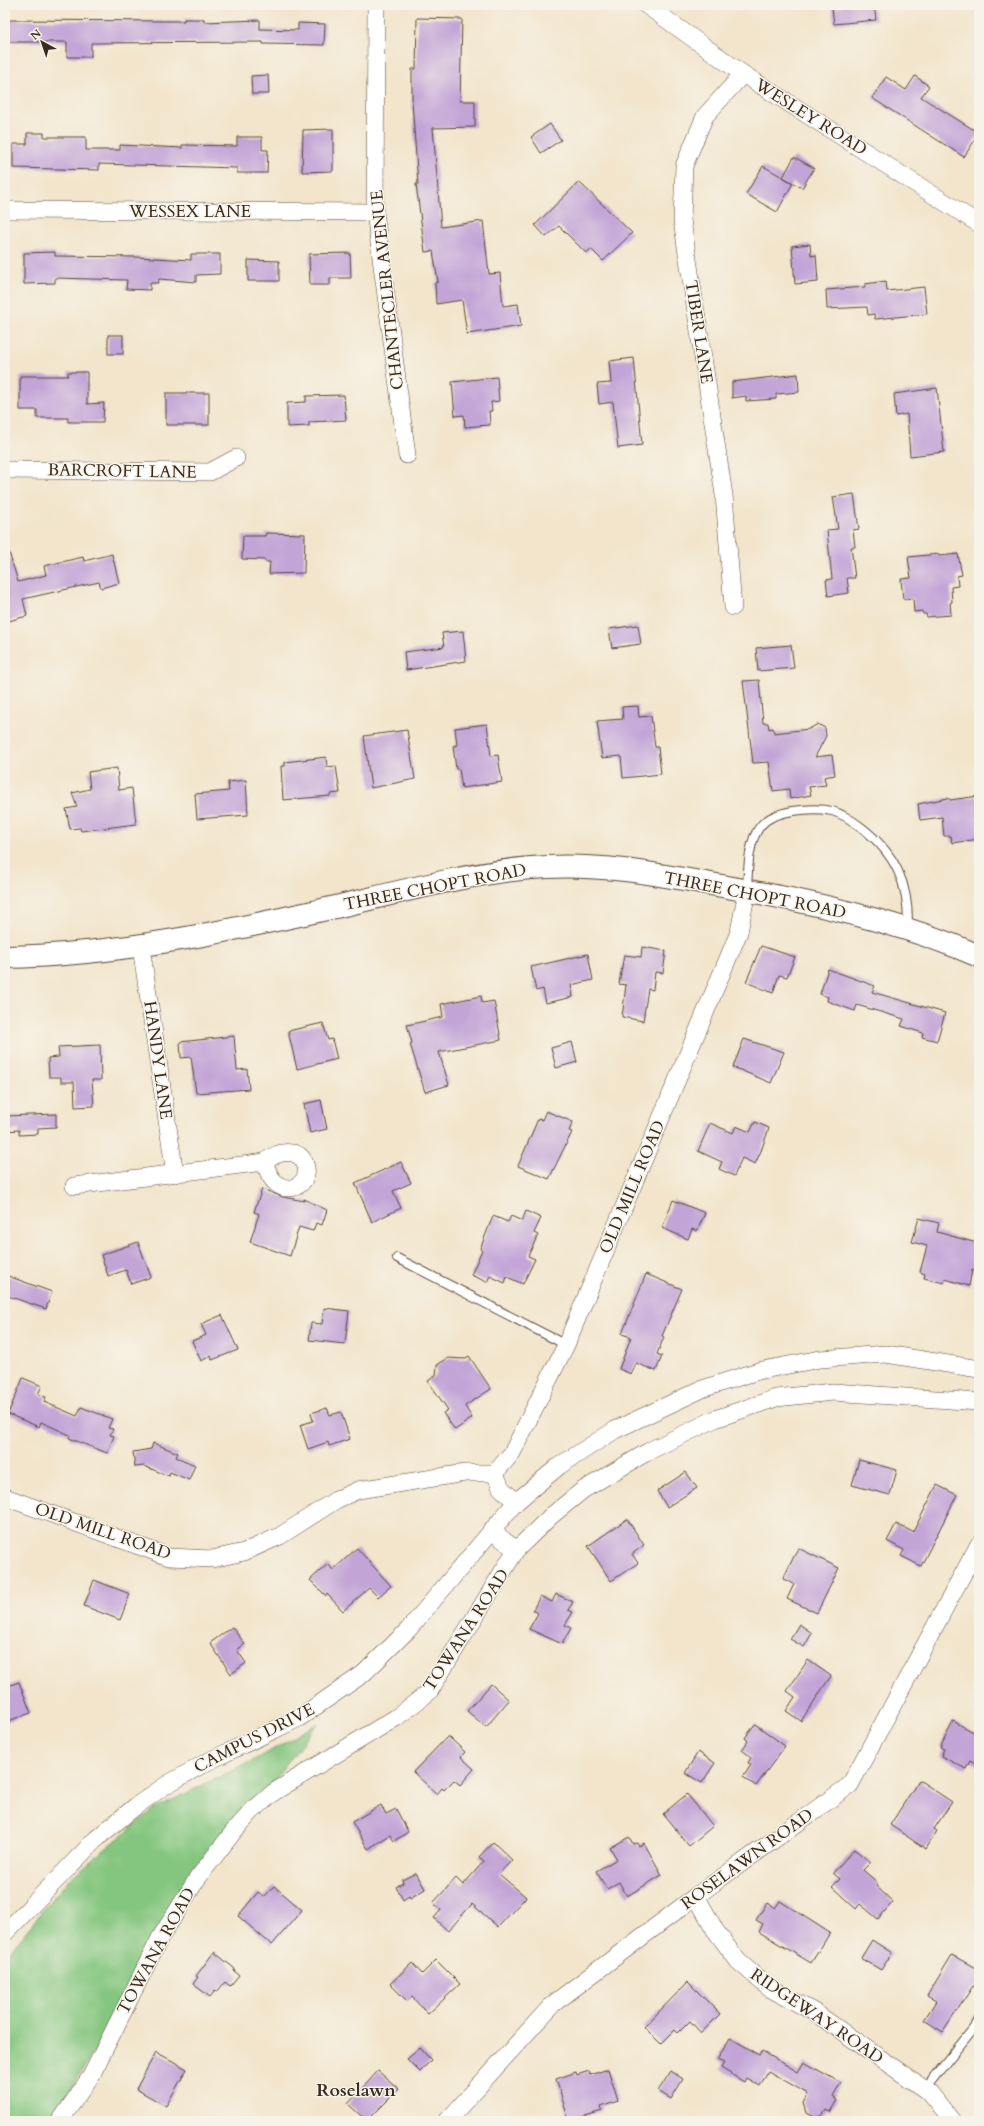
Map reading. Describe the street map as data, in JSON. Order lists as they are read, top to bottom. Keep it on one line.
{"streets":{"main road":["THREE CHOPT ROAD"],"street":["WESLEY ROAD","WESSEX LANE","CHANTECLER AVENUE","TIBER LANE","BARCROFT LANE","HANDY LANE","OLD MILL ROAD","TOWANA ROAD","CAMPUS DRIVE","ROSELAWN ROAD","RIDGEWAY ROAD"]},"crossings":[["WESLEY ROAD","TIBER LANE"],["WESSEX LANE","CHANTECLER AVENUE"],["THREE CHOPT ROAD","HANDY LANE"],["THREE CHOPT ROAD","OLD MILL ROAD"],["ROSELAWN ROAD","RIDGEWAY ROAD"]],"districts":["Roselawn"],"north":"top left"}
